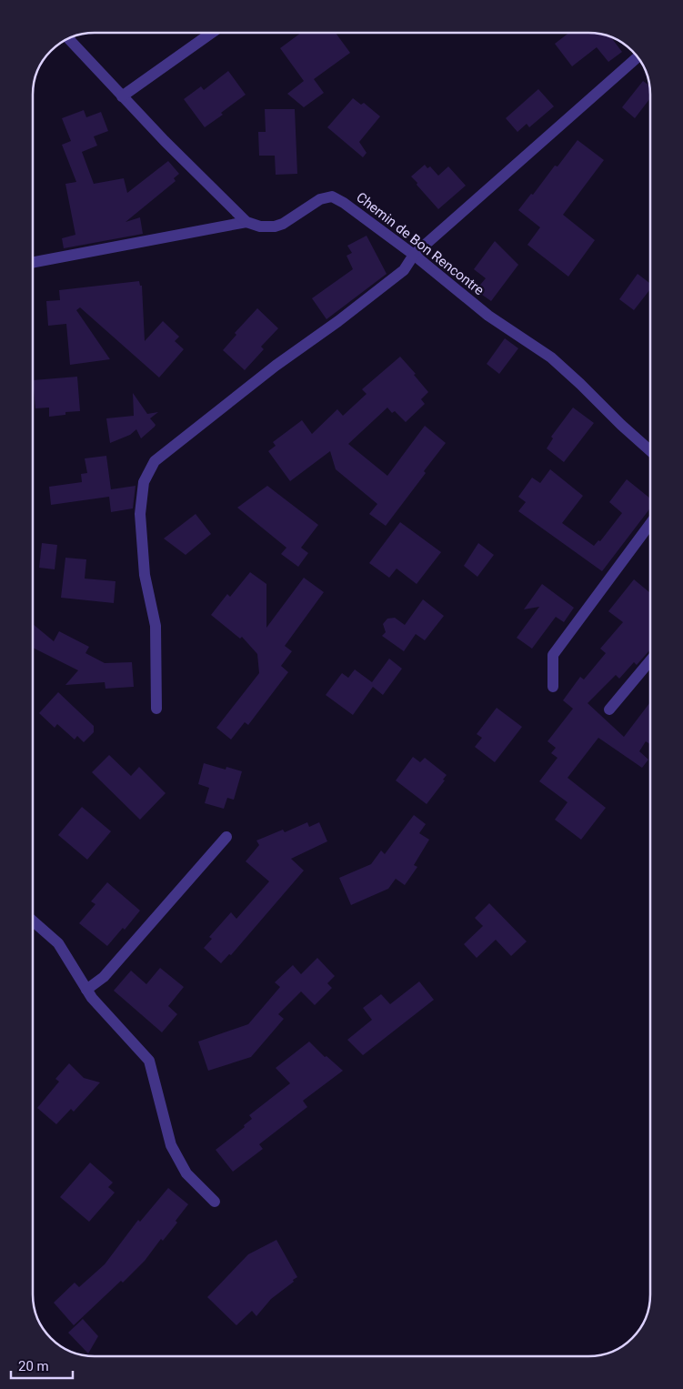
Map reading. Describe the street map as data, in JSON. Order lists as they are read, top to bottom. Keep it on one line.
{"streets":{"street":["Chemin de Bon Rencontre"]},"scale_bar":"20 m"}
